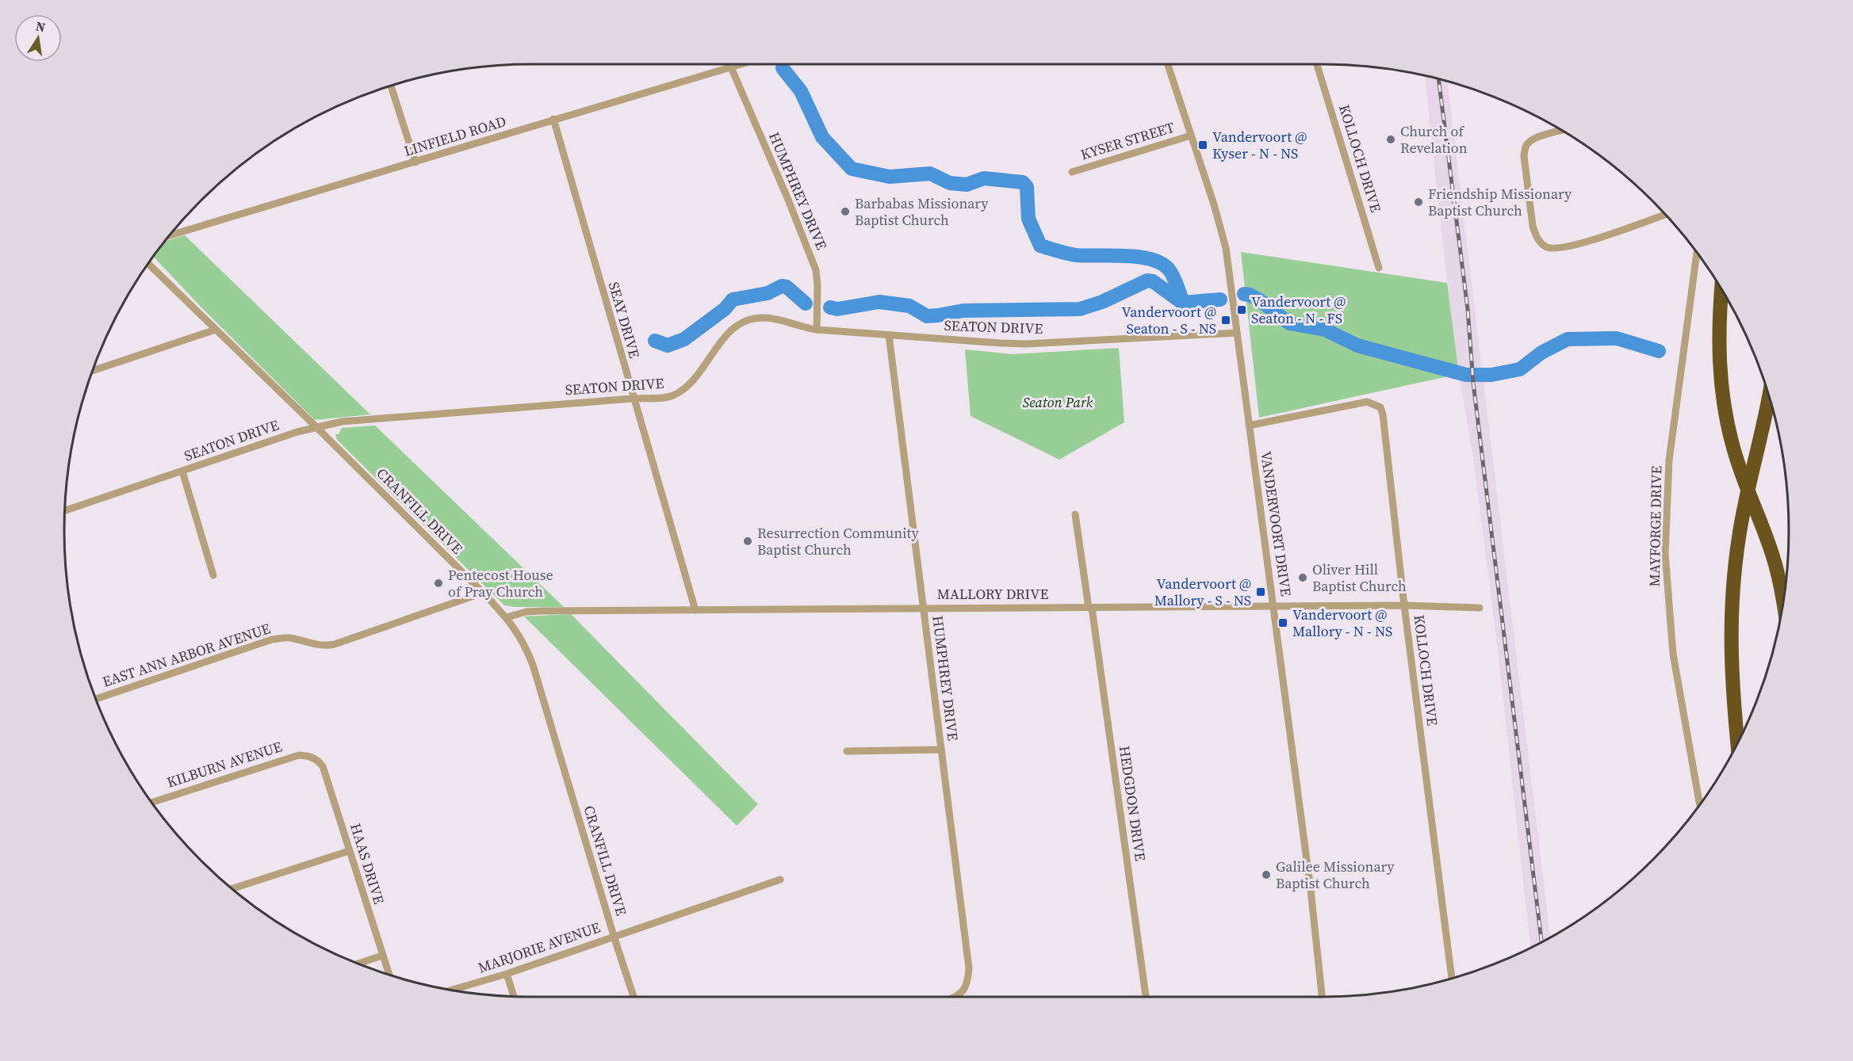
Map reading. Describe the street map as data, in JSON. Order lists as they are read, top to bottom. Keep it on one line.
{"streets":{"street":["LINFIELD ROAD","KYSER STREET","KOLLOCH DRIVE","HUMPHREY DRIVE","SEAY DRIVE","SEATON DRIVE","CRANFILL DRIVE","VANDERVOORT DRIVE","MAYFORGE DRIVE","MALLORY DRIVE","EAST ANN ARBOR AVENUE","KILBURN AVENUE","HEDGDON DRIVE","HAAS DRIVE","MARJORIE AVENUE"]},"crossings":[["LINFIELD ROAD","HUMPHREY DRIVE"],["LINFIELD ROAD","SEAY DRIVE"],["KYSER STREET","VANDERVOORT DRIVE"],["KOLLOCH DRIVE","VANDERVOORT DRIVE"],["KOLLOCH DRIVE","MALLORY DRIVE"],["HUMPHREY DRIVE","SEATON DRIVE"],["HUMPHREY DRIVE","MALLORY DRIVE"],["SEAY DRIVE","SEATON DRIVE"],["SEAY DRIVE","MALLORY DRIVE"],["SEATON DRIVE","CRANFILL DRIVE"],["SEATON DRIVE","VANDERVOORT DRIVE"],["CRANFILL DRIVE","MALLORY DRIVE"],["CRANFILL DRIVE","EAST ANN ARBOR AVENUE"],["CRANFILL DRIVE","MARJORIE AVENUE"],["VANDERVOORT DRIVE","MALLORY DRIVE"],["MALLORY DRIVE","HEDGDON DRIVE"],["KILBURN AVENUE","HAAS DRIVE"]],"parks":["Seaton Park"],"places":{"other":["Church of Revelation","Friendship Missionary Baptist Church","Barbabas Missionary Baptist Church","Resurrection Community Baptist Church","Oliver Hill Baptist Church","Pentecost House of Pray Church","Galilee Missionary Baptist Church"],"transit":["Vandervoort @ Kyser - N - NS","Vandervoort @ Seaton - N - FS","Vandervoort @ Seaton - S - NS","Vandervoort @ Mallory - S - NS","Vandervoort @ Mallory - N - NS"]},"north":"top"}
